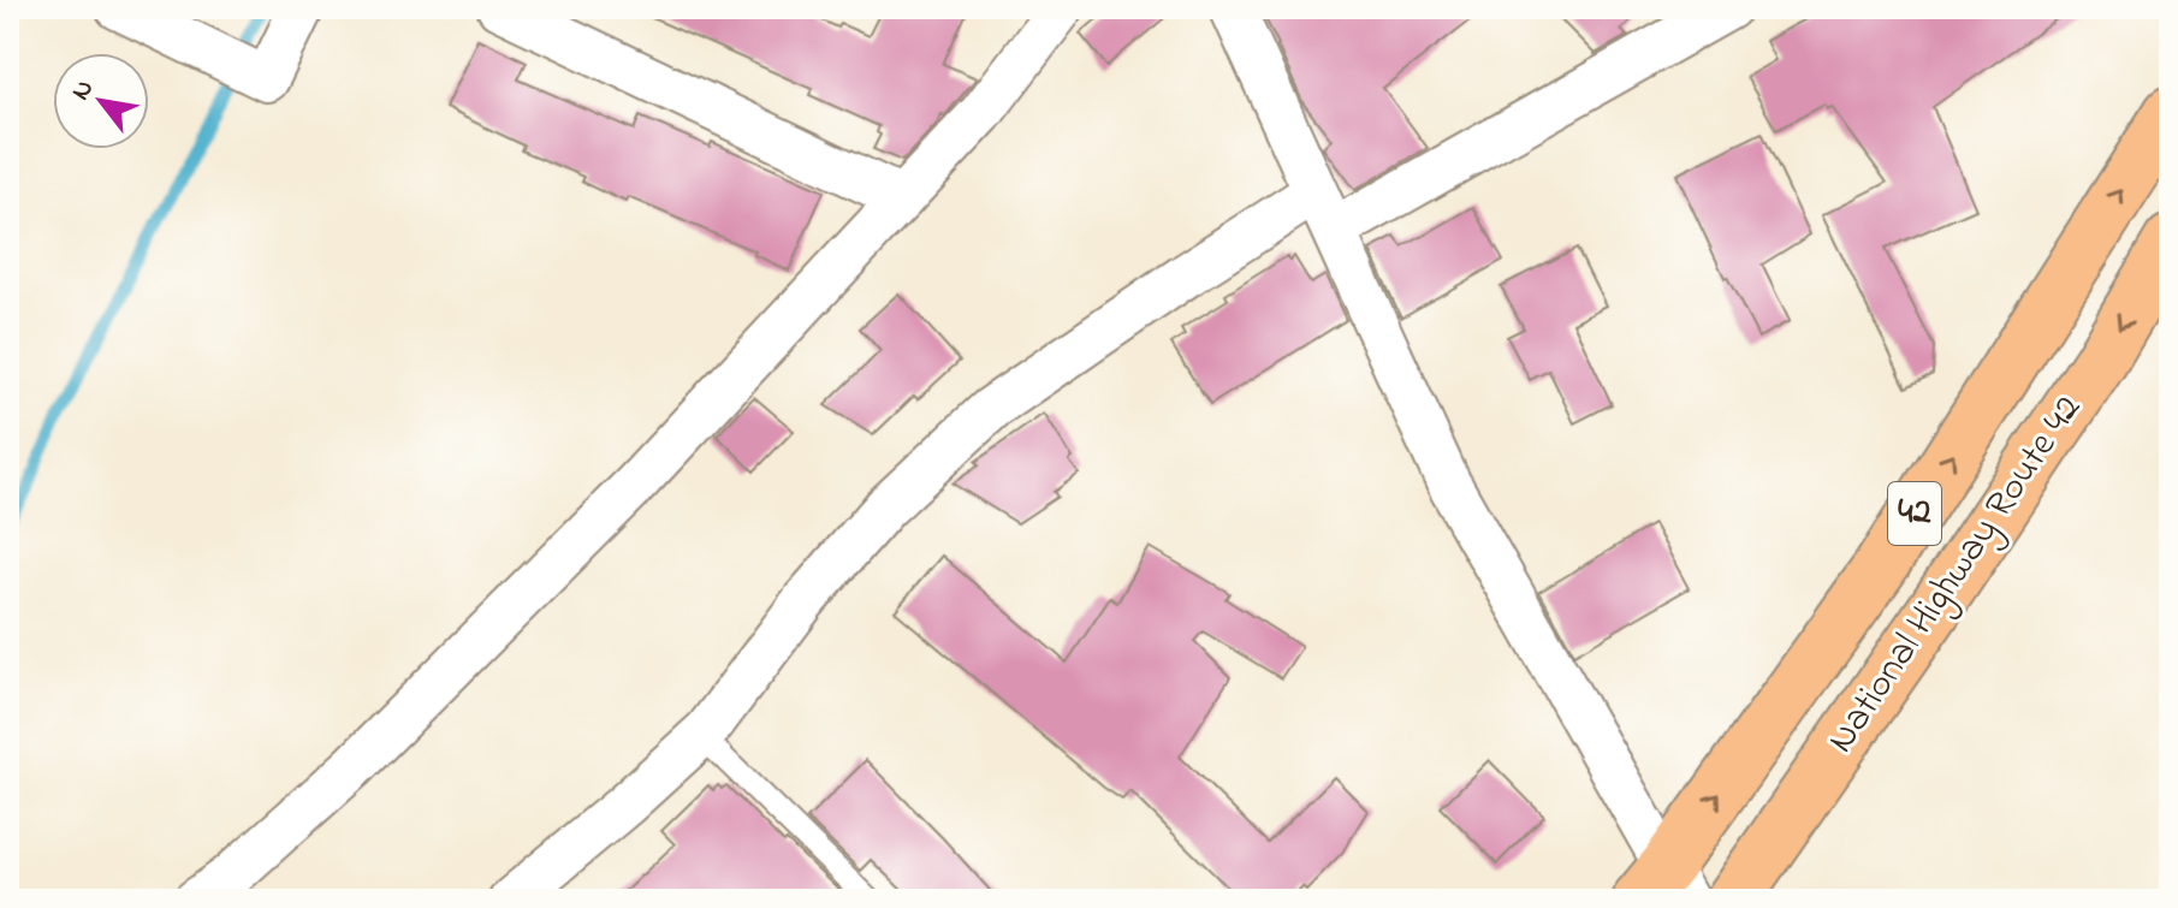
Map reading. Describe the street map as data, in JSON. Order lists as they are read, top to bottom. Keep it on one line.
{"streets":{"highway":["42","National Highway Route 42"]},"north":"top left"}
